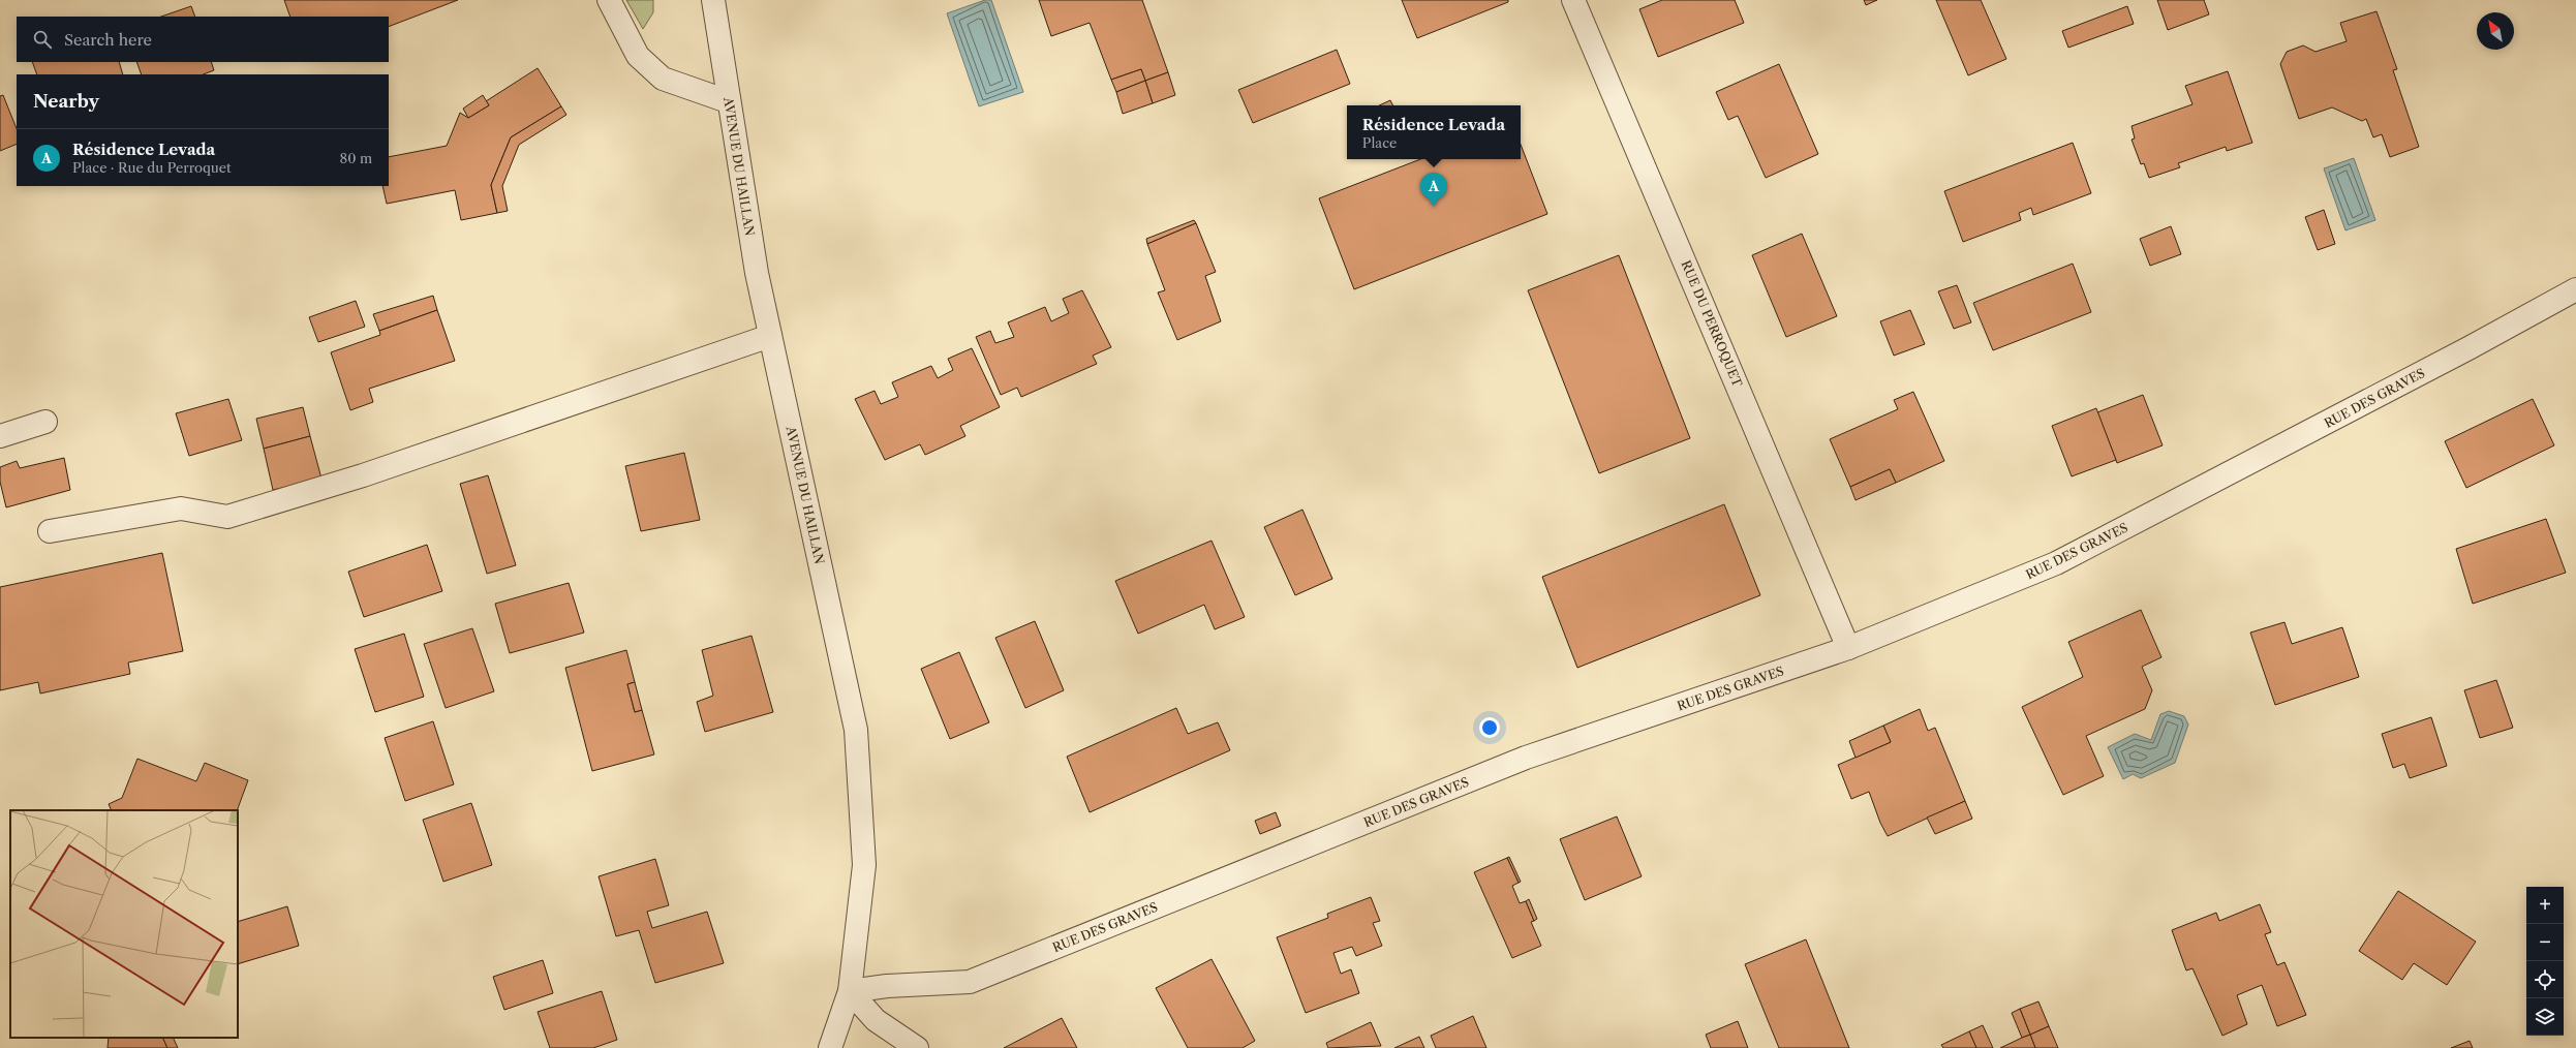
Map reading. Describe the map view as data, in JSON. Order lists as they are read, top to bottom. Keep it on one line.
{"streets":{"street":["AVENUE DU HAILLAN","RUE DU PERROQUET","RUE DES GRAVES"]},"crossings":[["AVENUE DU HAILLAN","RUE DES GRAVES"],["RUE DU PERROQUET","RUE DES GRAVES"]],"north":"top left","page":{"search":"Search here","heading":"Nearby","popup":["Résidence Levada","Place"],"list":[{"mark":"A","name":"Résidence Levada","note":"Place · Rue du Perroquet","value":"80 m"}],"pins":"A","map_buttons":["+","−"]}}
